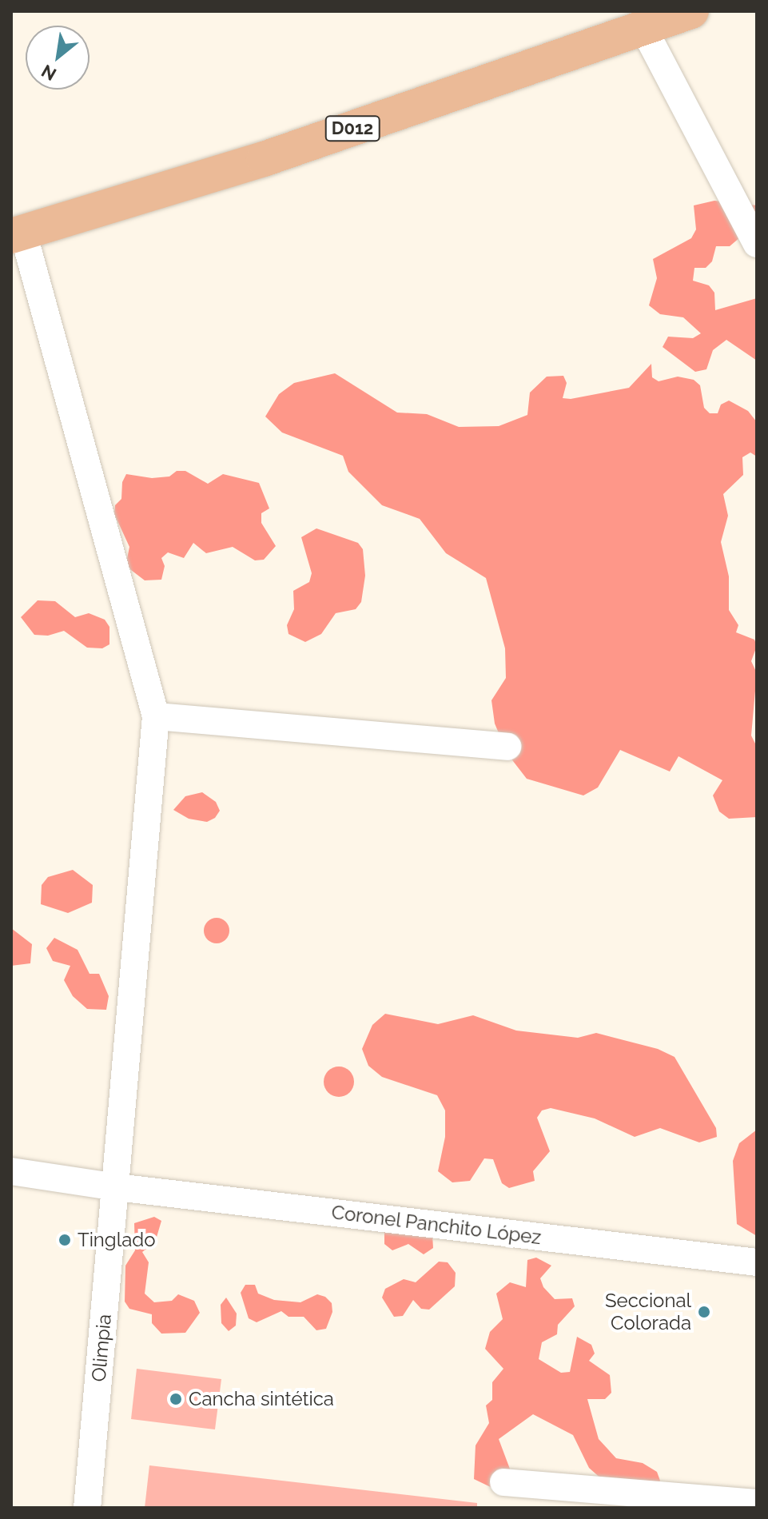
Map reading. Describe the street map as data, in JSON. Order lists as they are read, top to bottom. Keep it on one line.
{"streets":{"main road":["D012"],"street":["Coronel Panchito López","Olimpia"]},"crossings":[["Coronel Panchito López","Olimpia"]],"places":["Tinglado","Seccional Colorada","Cancha sintética"],"north":"bottom left"}
